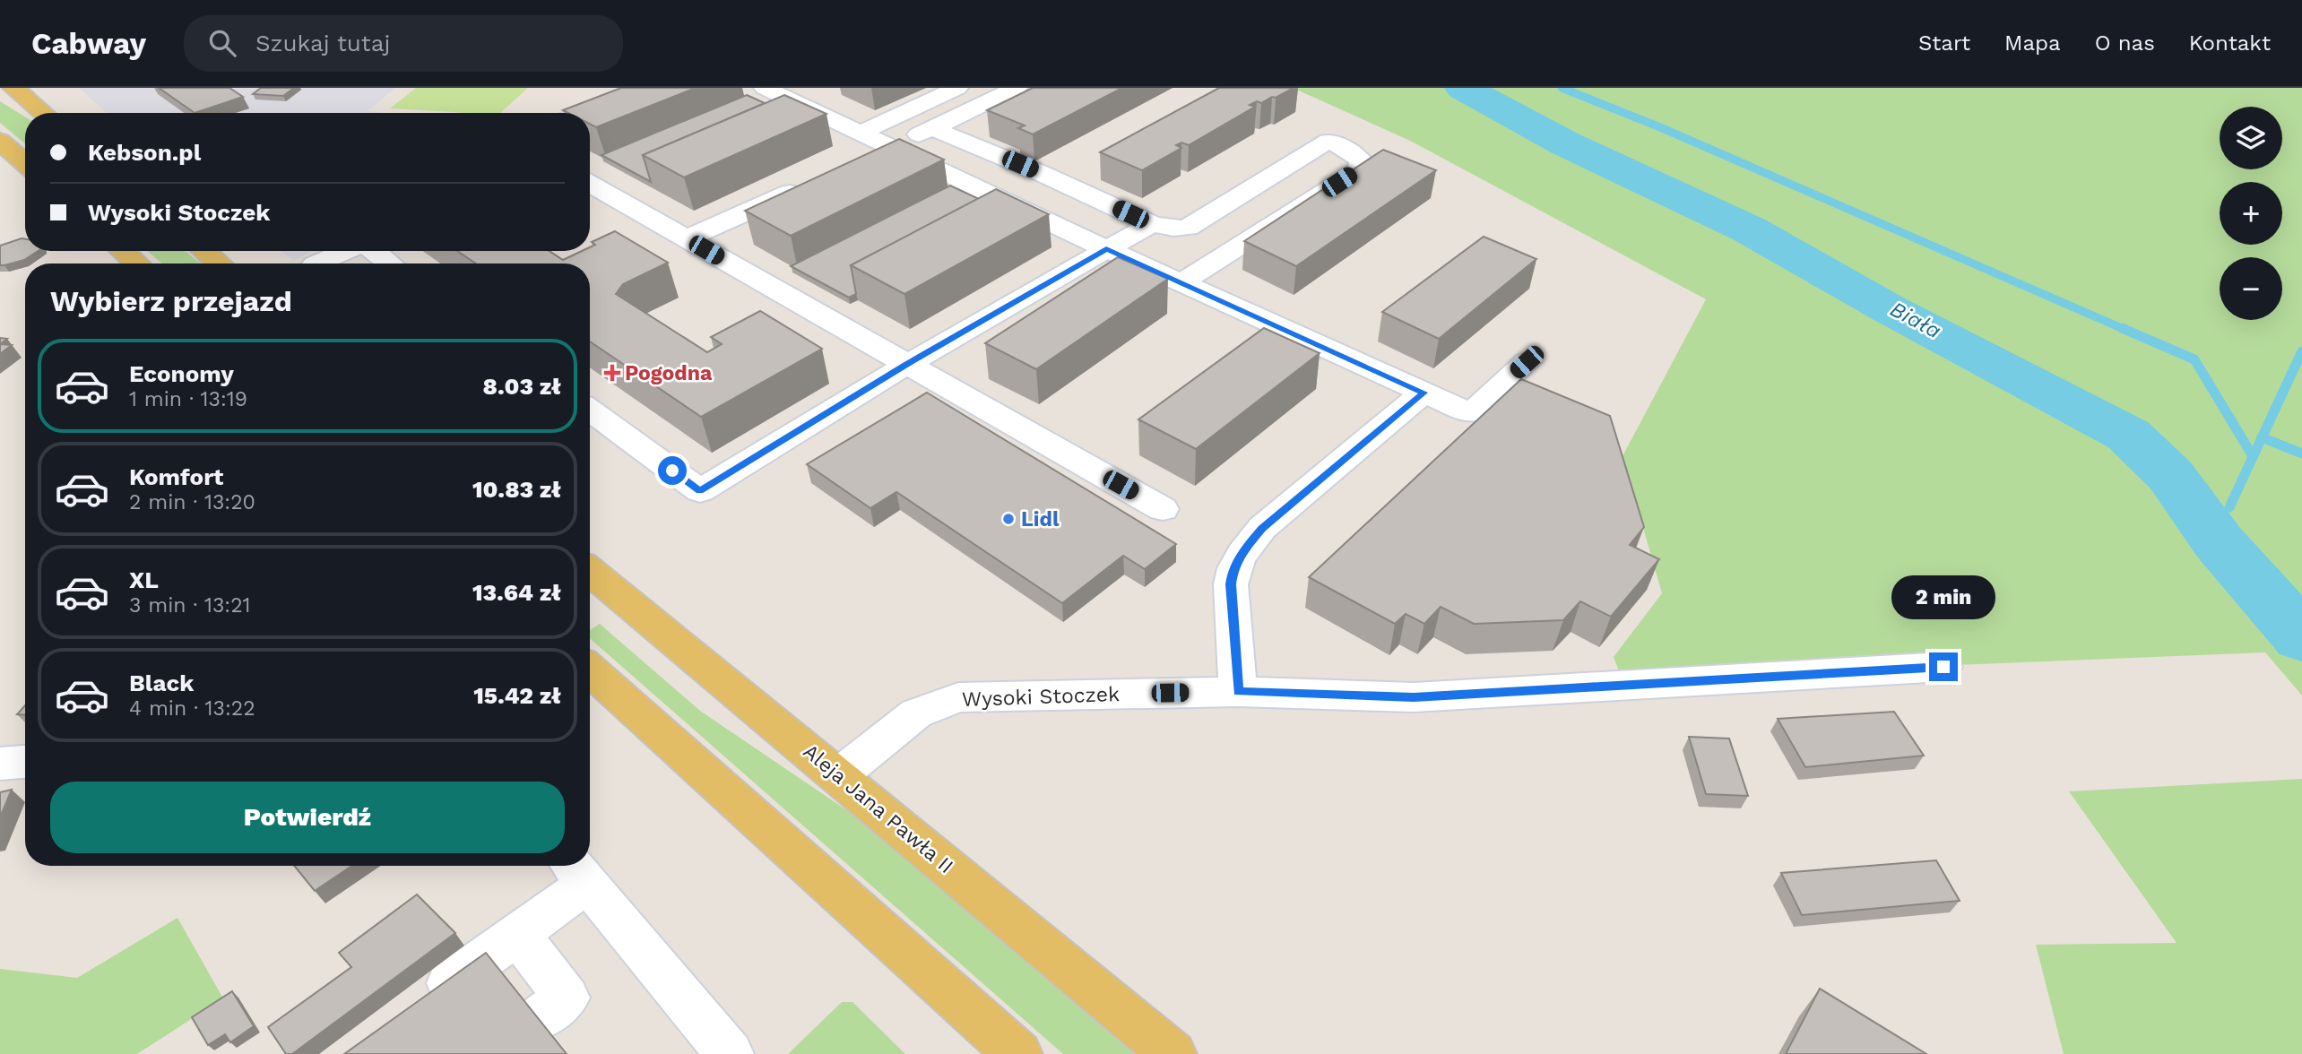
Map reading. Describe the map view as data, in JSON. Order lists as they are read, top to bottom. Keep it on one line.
{"streets":{"main road":["Aleja Jana Pawła II"],"street":["Wysoki Stoczek"]},"crossings":[["Wysoki Stoczek","Aleja Jana Pawła II"]],"water":["Biała"],"places":{"health":["Pogodna"],"other":["Lidl"]},"page":{"header":"Cabway","search":"Szukaj tutaj","nav":["Start","Mapa","O nas","Kontakt"],"map_buttons":["+","−"],"banner":["Kebson.pl","Wysoki Stoczek"],"heading":"Wybierz przejazd","list":[{"name":"Economy","note":"1 min · 13:19","value":"8.03 zł"},{"name":"Komfort","note":"2 min · 13:20","value":"10.83 zł"},{"name":"XL","note":"3 min · 13:21","value":"13.64 zł"},{"name":"Black","note":"4 min · 13:22","value":"15.42 zł"}],"bubble":"2 min","buttons":"Potwierdź"}}
